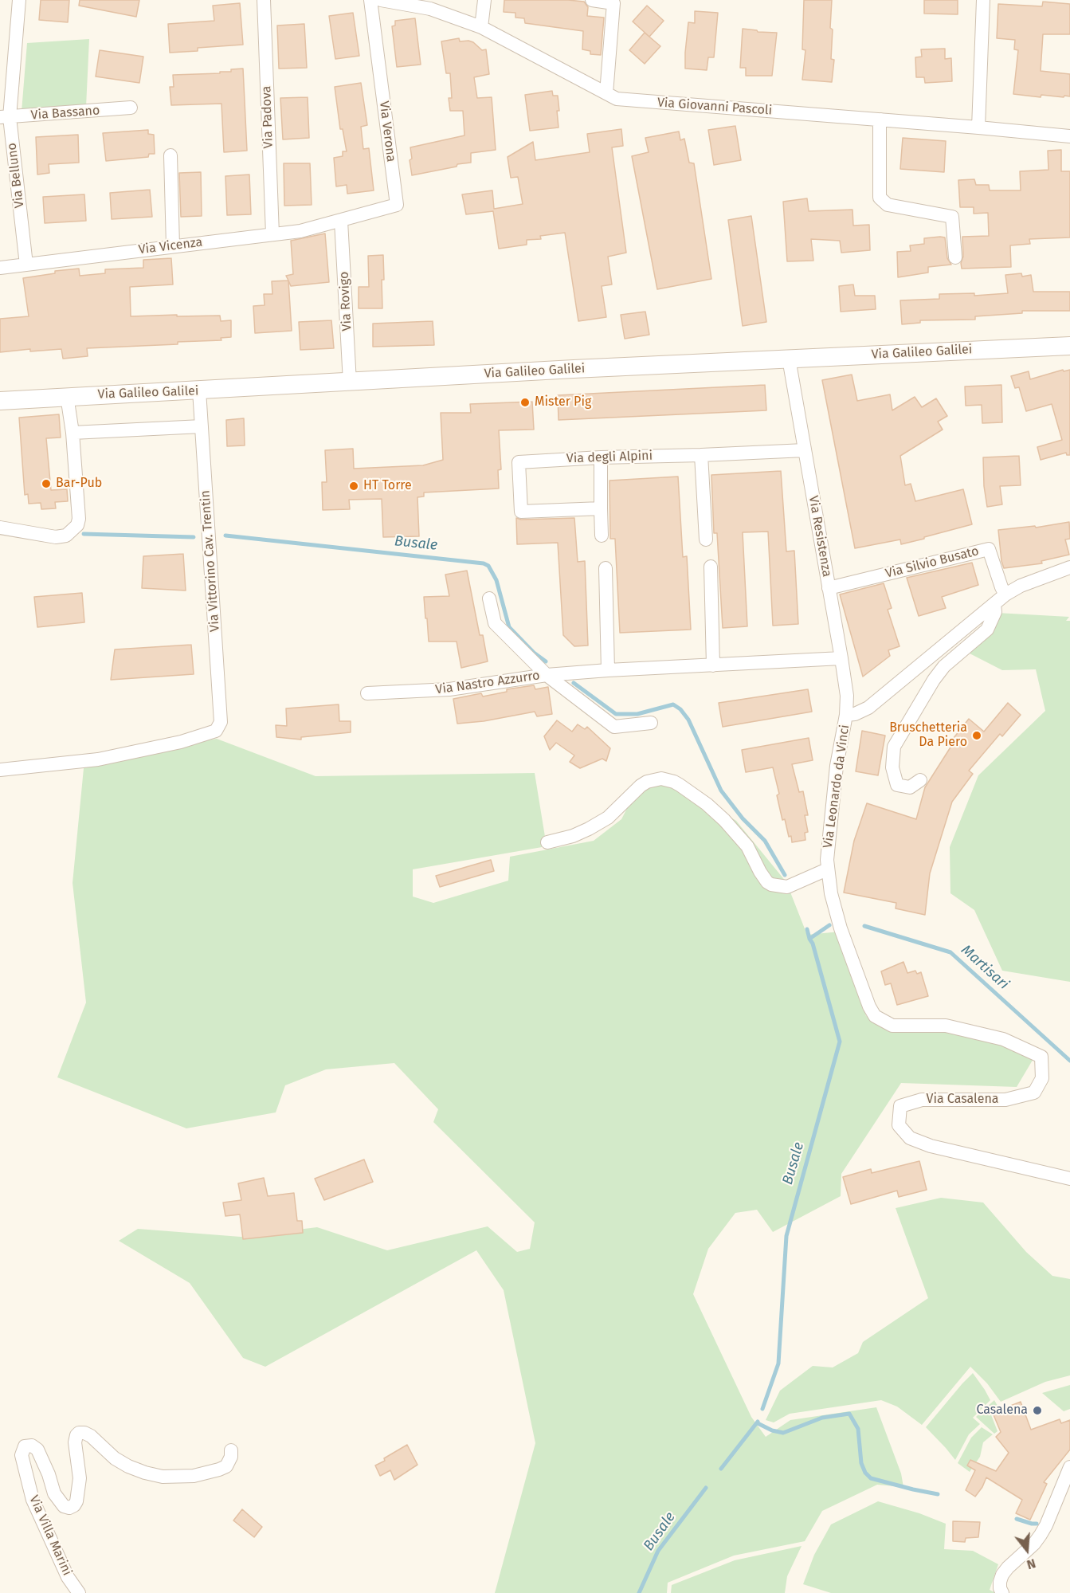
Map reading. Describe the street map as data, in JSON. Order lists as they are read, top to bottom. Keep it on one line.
{"streets":{"main road":["Via Galileo Galilei"],"street":["Via Giovanni Pascoli","Via Bassano","Via Padova","Via Verona","Via Belluno","Via Vicenza","Via Rovigo","Via degli Alpini","Via Resistenza","Via Vittorino Cav. Trentin","Via Silvio Busato","Via Nastro Azzurro","Via Leonardo da Vinci","Via Casalena","Via Villa Marini"]},"crossings":[["Via Bassano","Via Belluno"],["Via Padova","Via Vicenza"],["Via Verona","Via Vicenza"],["Via Verona","Via Rovigo"],["Via Belluno","Via Vicenza"],["Via Vicenza","Via Rovigo"],["Via Rovigo","Via Galileo Galilei"],["Via Galileo Galilei","Via Resistenza"],["Via Galileo Galilei","Via Vittorino Cav. Trentin"],["Via degli Alpini","Via Resistenza"],["Via Resistenza","Via Silvio Busato"],["Via Resistenza","Via Nastro Azzurro"],["Via Resistenza","Via Leonardo da Vinci"],["Via Silvio Busato","Via Leonardo da Vinci"],["Via Leonardo da Vinci","Via Casalena"]],"water":["Busale","Martisari"],"places":["Mister Pig","Bar-Pub","HT Torre","Bruschetteria Da Piero","Casalena"],"north":"bottom"}
